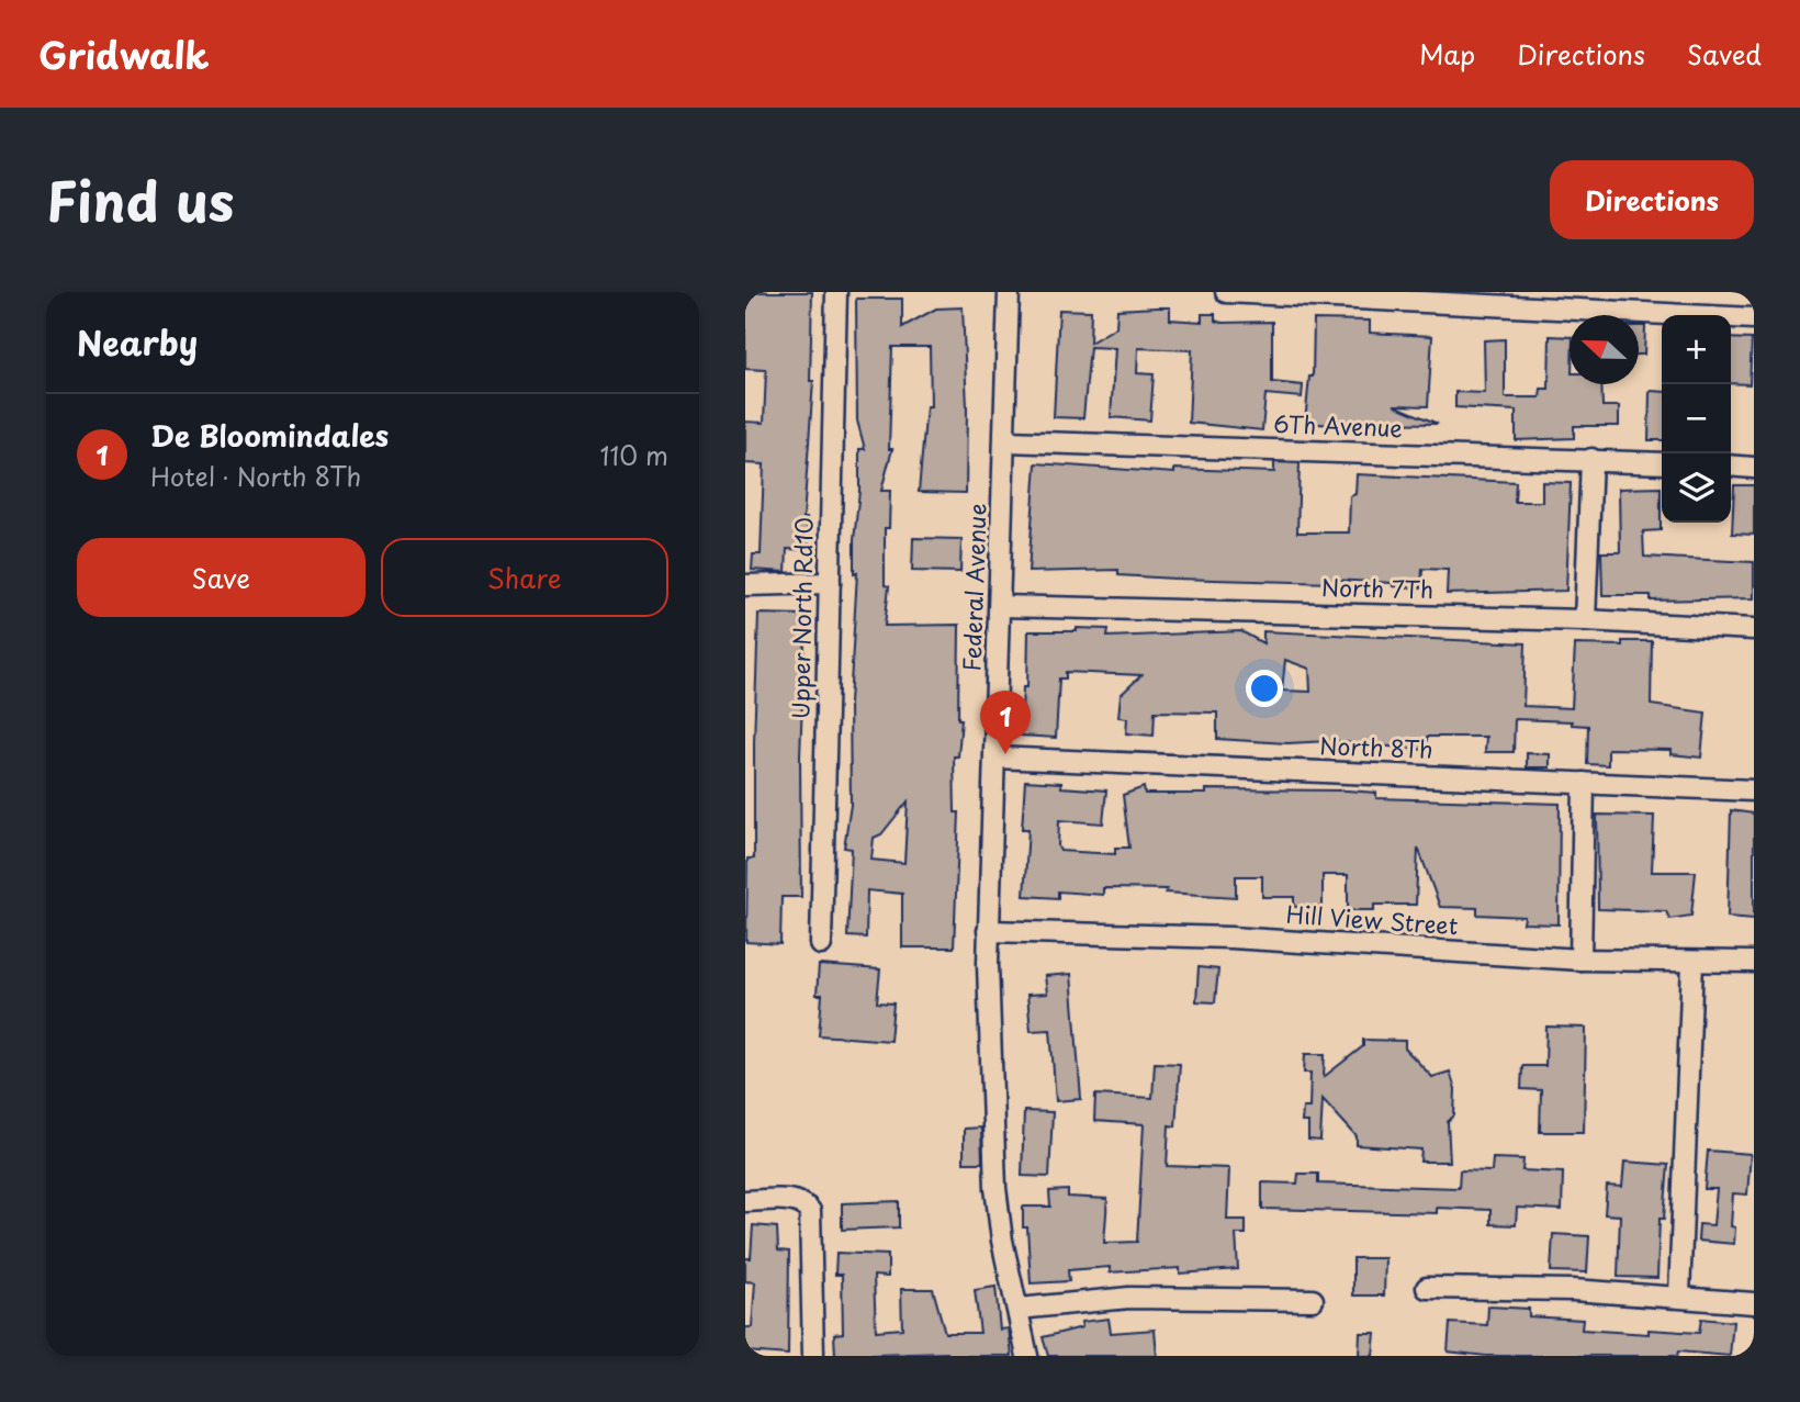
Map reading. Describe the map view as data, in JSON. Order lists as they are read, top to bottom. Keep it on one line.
{"streets":{"street":["6Th Avenue","Federal Avenue","North 7Th","Upper North Rd10","North 8Th","Hill View Street"]},"crossings":[["6Th Avenue","Federal Avenue"],["Federal Avenue","North 7Th"],["Federal Avenue","North 8Th"],["Federal Avenue","Hill View Street"]],"north":"left","page":{"header":"Gridwalk","nav":["Map","Directions","Saved"],"title":"Find us","buttons":["Directions",["Save","Share"]],"heading":"Nearby","map_buttons":["+","−"],"list":[{"mark":"1","name":"De Bloomindales","note":"Hotel · North 8Th","value":"110 m"}],"pins":"1"}}
